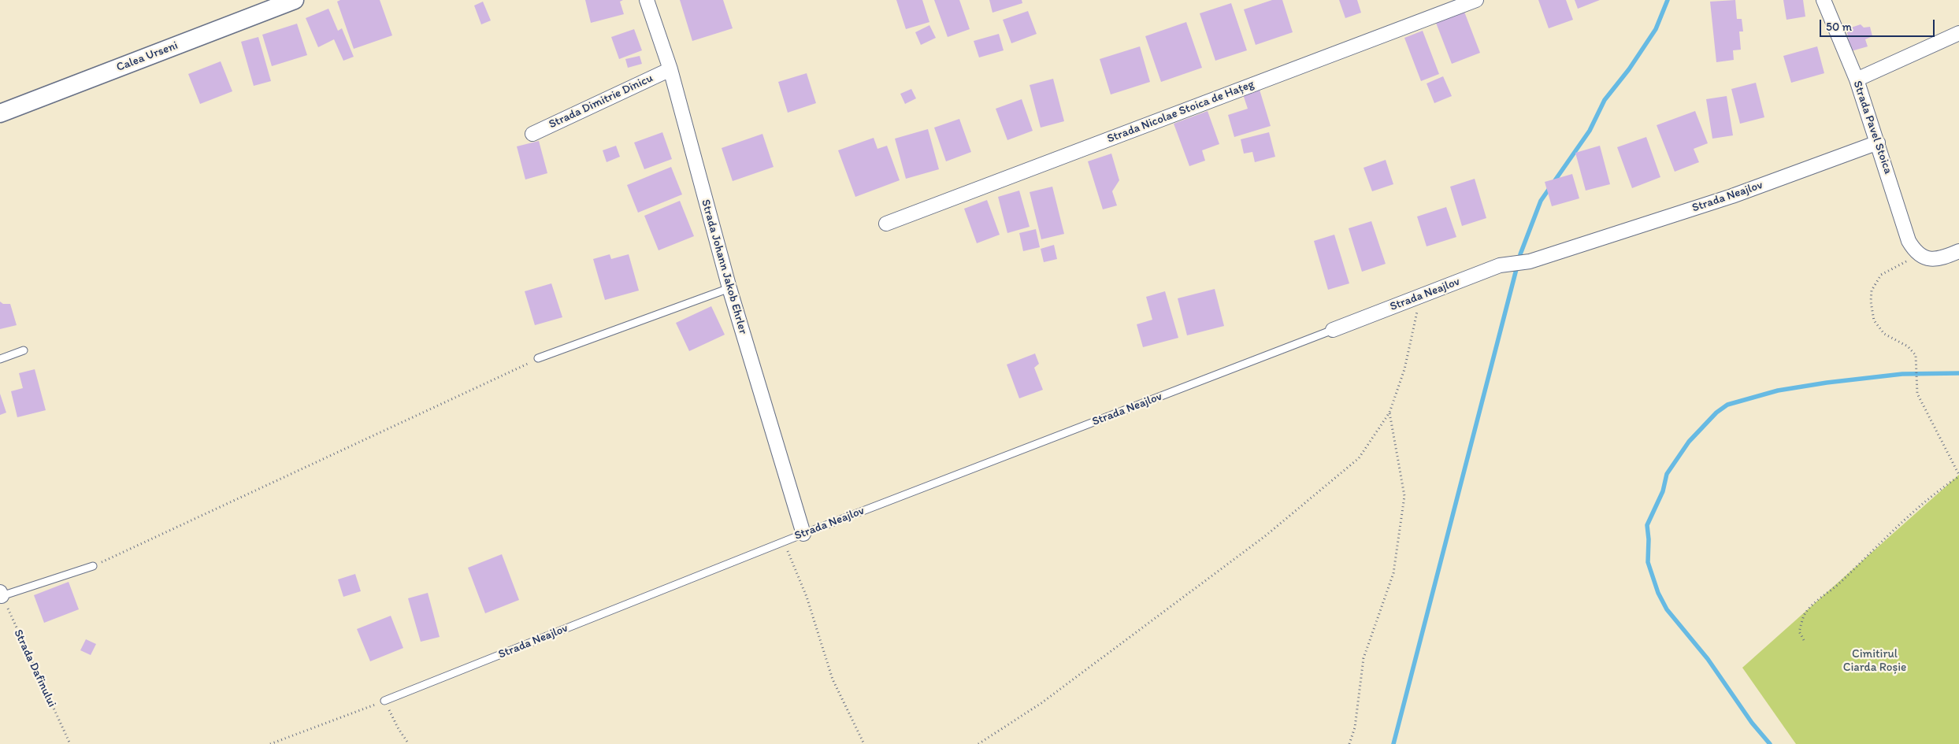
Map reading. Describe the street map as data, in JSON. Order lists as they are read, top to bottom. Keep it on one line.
{"streets":{"street":["Calea Urseni","Strada Dimitrie Dinicu","Strada Nicolae Stoica de Hațeg","Strada Pavel Stoica","Strada Neajlov","Strada Johann Jakob Ehrler"],"path":["Strada Dafinului"]},"crossings":[["Strada Dimitrie Dinicu","Strada Johann Jakob Ehrler"],["Strada Pavel Stoica","Strada Neajlov"],["Strada Neajlov","Strada Johann Jakob Ehrler"]],"parks":["Cimitirul Ciarda Roșie"],"scale_bar":"50 m"}
